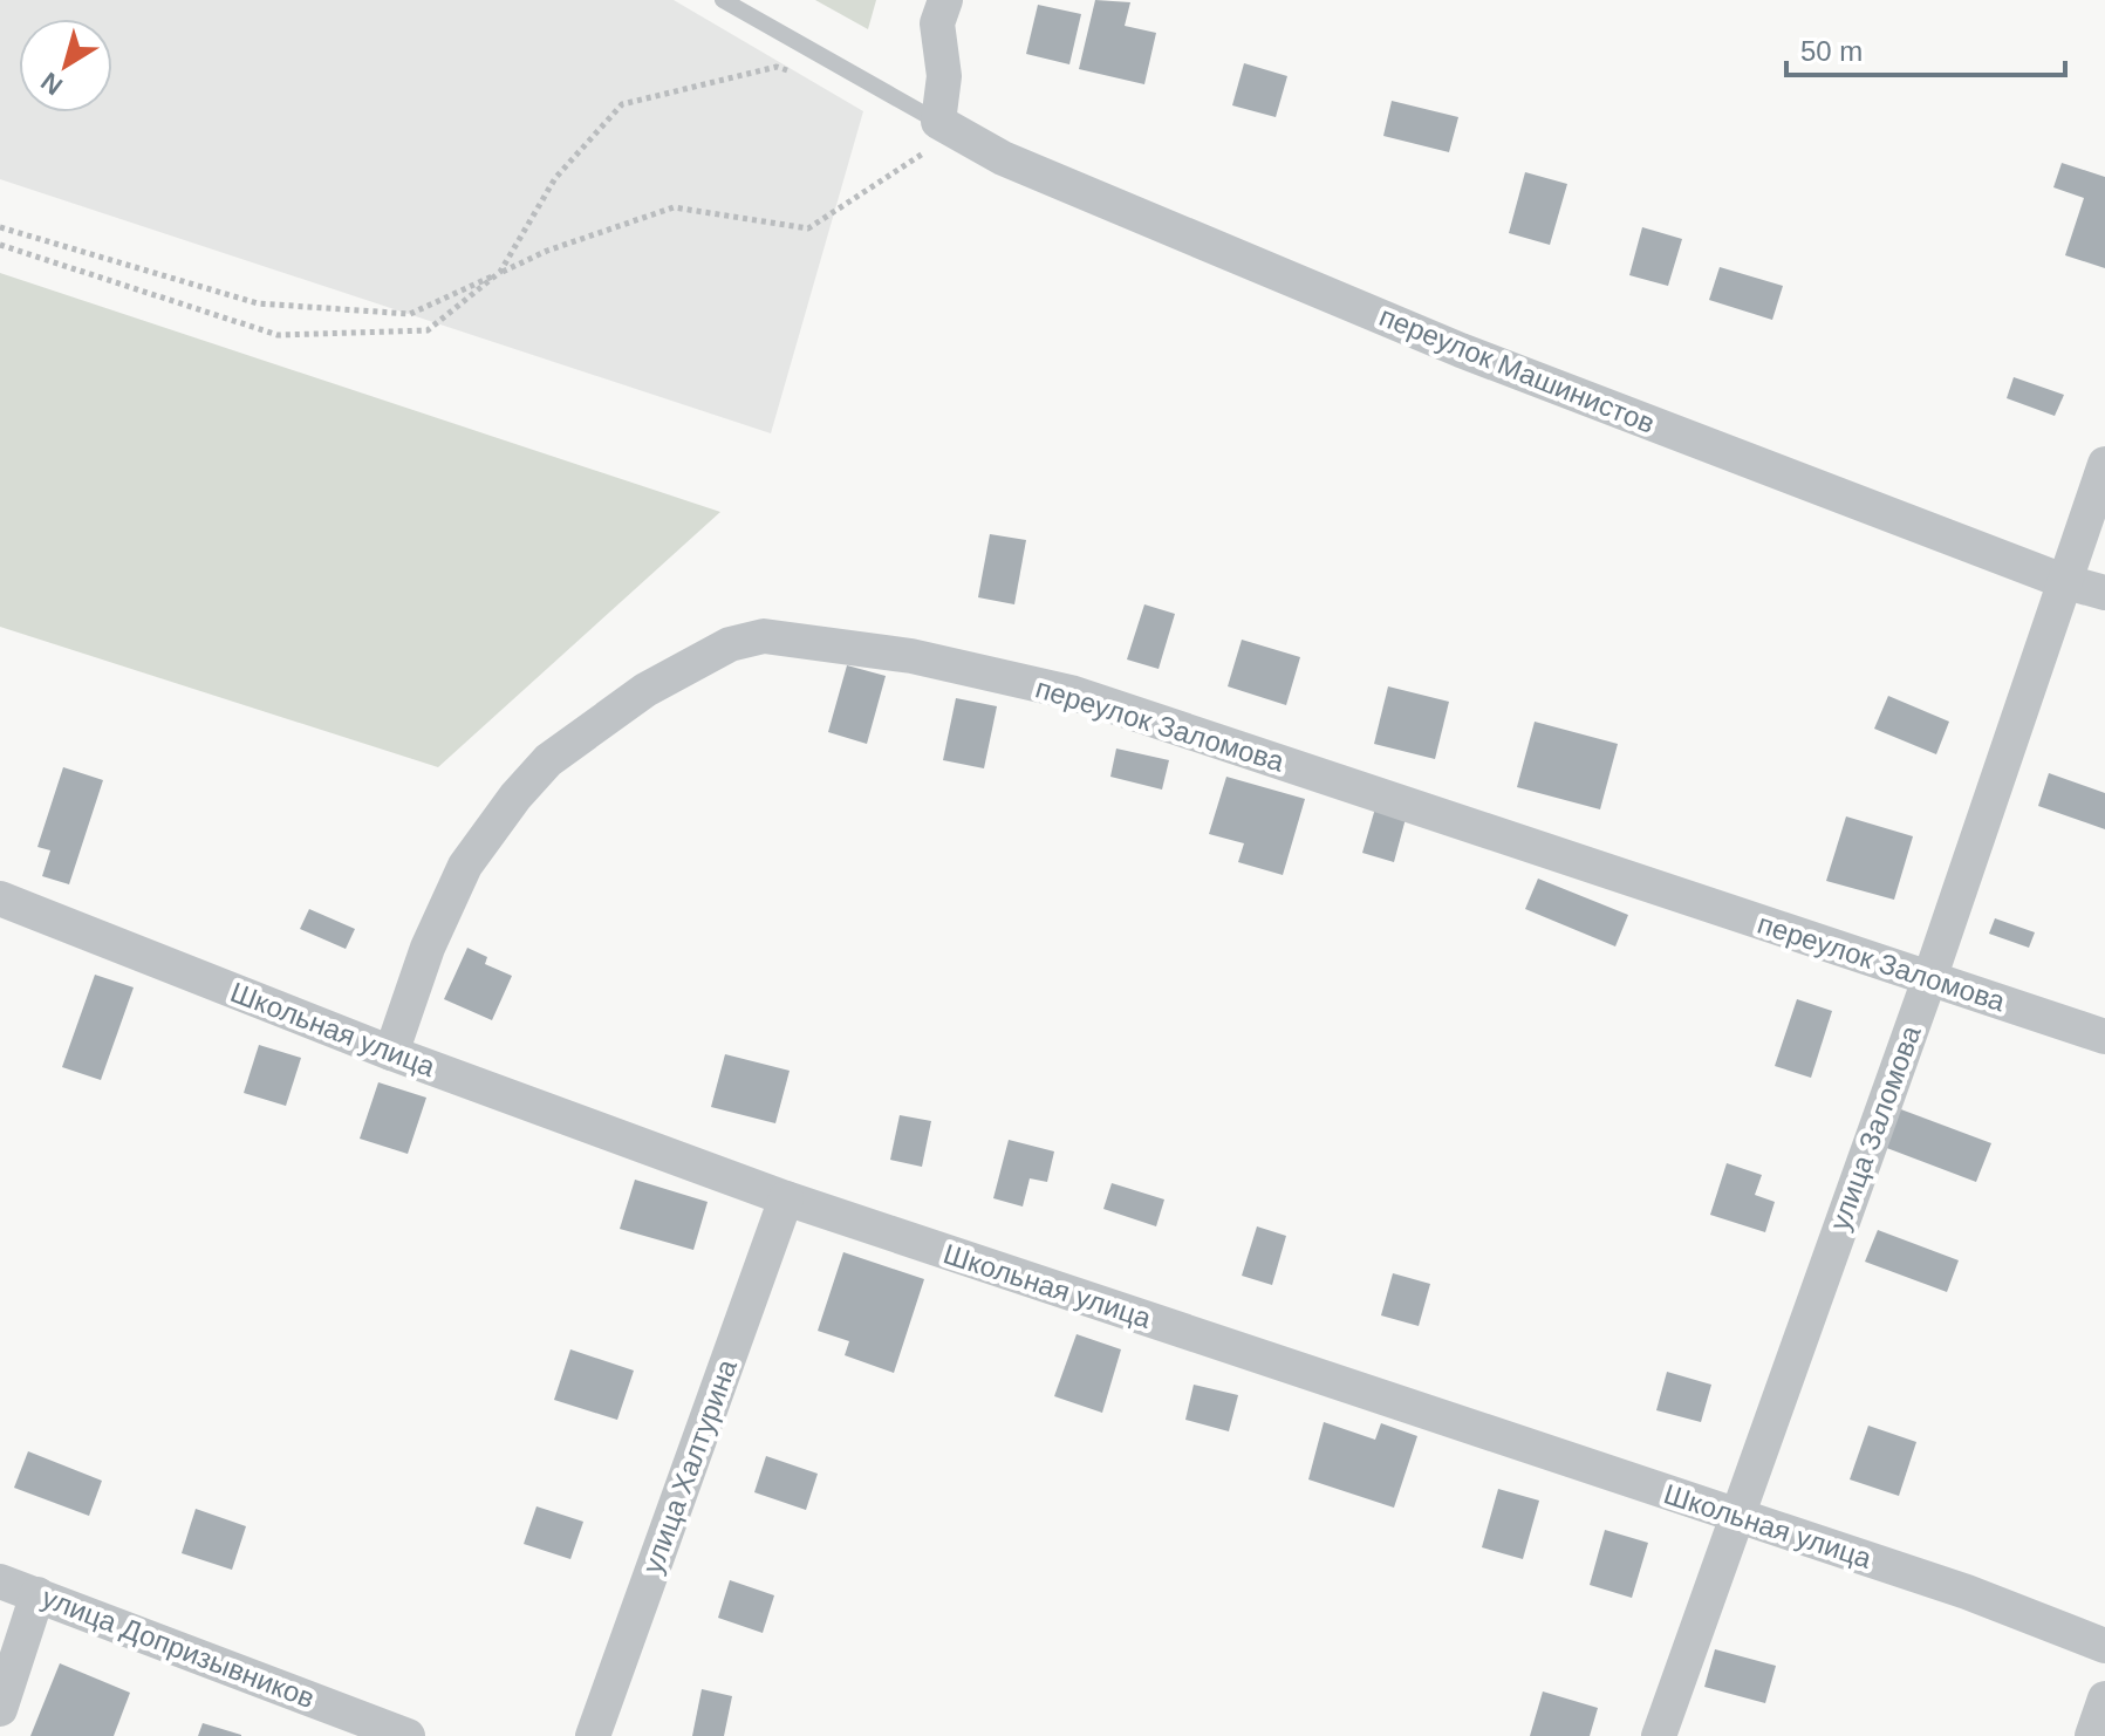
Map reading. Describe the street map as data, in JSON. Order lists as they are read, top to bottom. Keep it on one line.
{"streets":{"street":["переулок Машинистов","переулок Заломова","Школьная улица","улица Заломова","улица Халтурина","улица Допризывников"]},"crossings":[["переулок Машинистов","улица Заломова"],["переулок Заломова","Школьная улица"],["переулок Заломова","улица Заломова"],["Школьная улица","улица Заломова"],["Школьная улица","улица Халтурина"]],"scale_bar":"50 m","north":"bottom left"}
